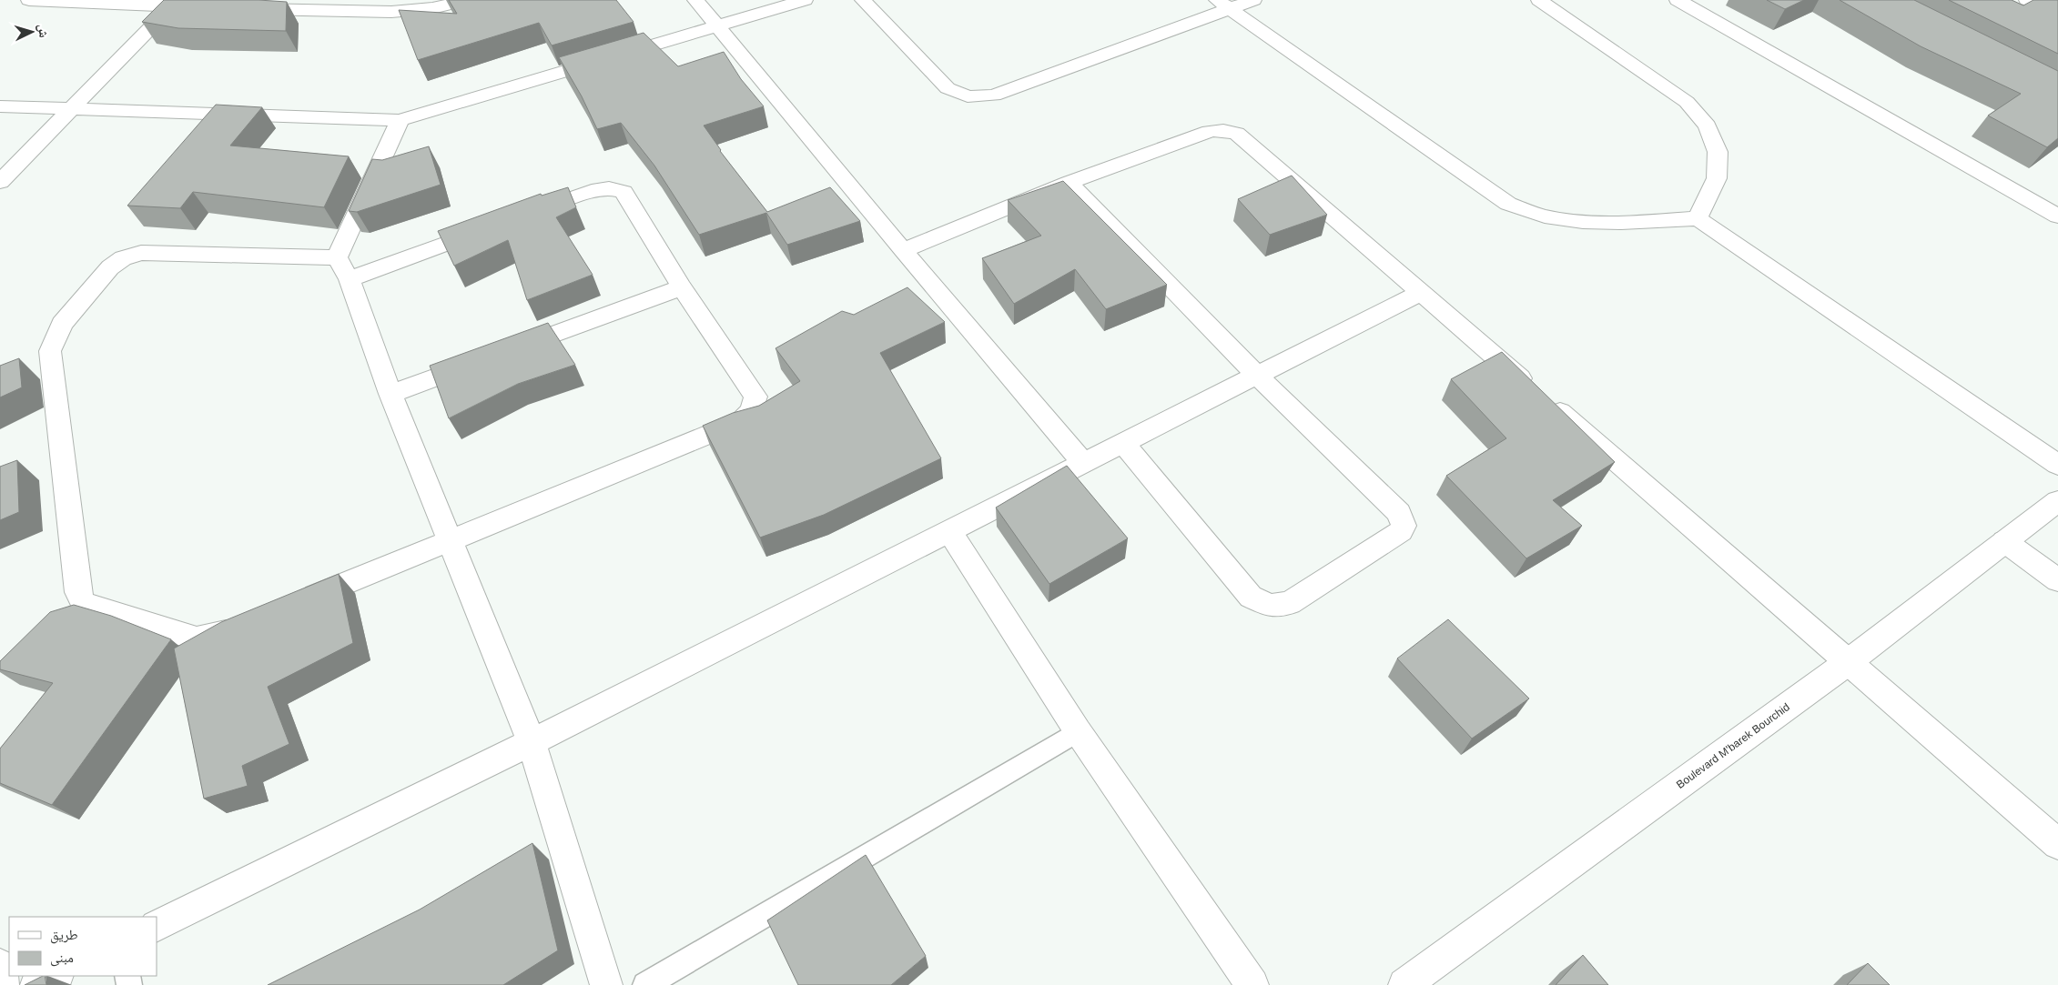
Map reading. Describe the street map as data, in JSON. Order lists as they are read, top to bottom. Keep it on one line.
{"streets":{"street":["Boulevard M'barek Bourchid"]},"legend":["طريق","مبنى"],"north":"right"}
